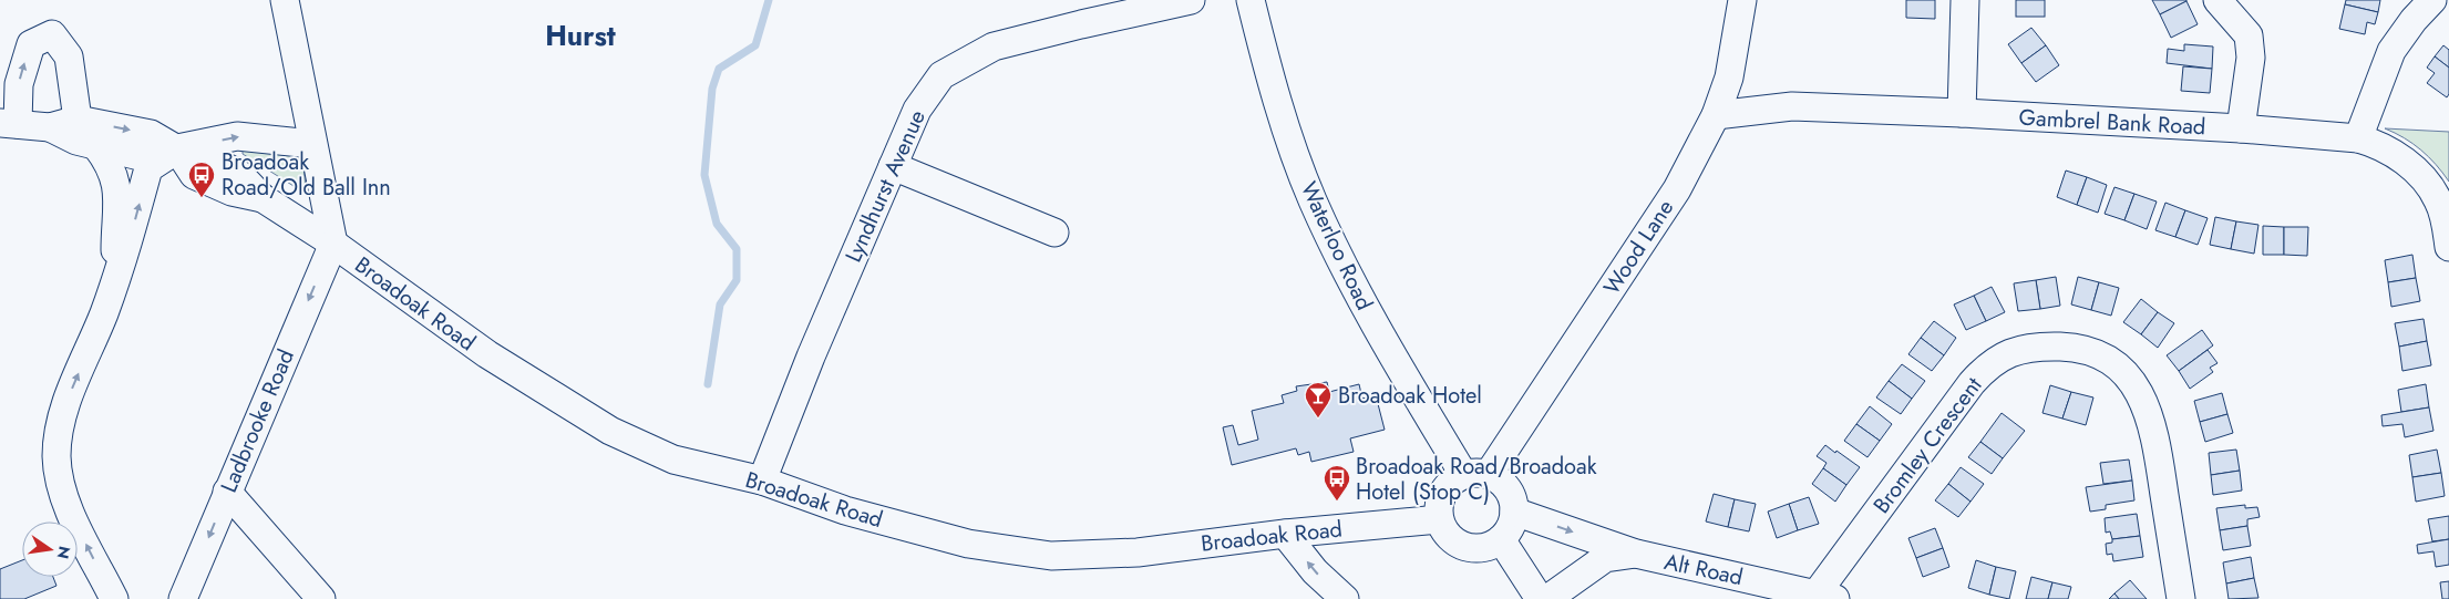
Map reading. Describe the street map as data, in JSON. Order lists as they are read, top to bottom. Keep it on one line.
{"streets":{"street":["Gambrel Bank Road","Lyndhurst Avenue","Waterloo Road","Wood Lane","Broadoak Road","Ladbrooke Road","Bromley Crescent","Alt Road"]},"crossings":[["Gambrel Bank Road","Wood Lane"],["Lyndhurst Avenue","Broadoak Road"],["Waterloo Road","Wood Lane"],["Waterloo Road","Broadoak Road"],["Waterloo Road","Alt Road"],["Wood Lane","Broadoak Road"],["Wood Lane","Alt Road"],["Broadoak Road","Ladbrooke Road"],["Broadoak Road","Alt Road"],["Bromley Crescent","Alt Road"]],"districts":["Hurst"],"places":{"bus stop":["Broadoak Road/Old Ball Inn","Broadoak Road/Broadoak Hotel (Stop C)"],"bar":["Broadoak Hotel"]},"north":"right"}
